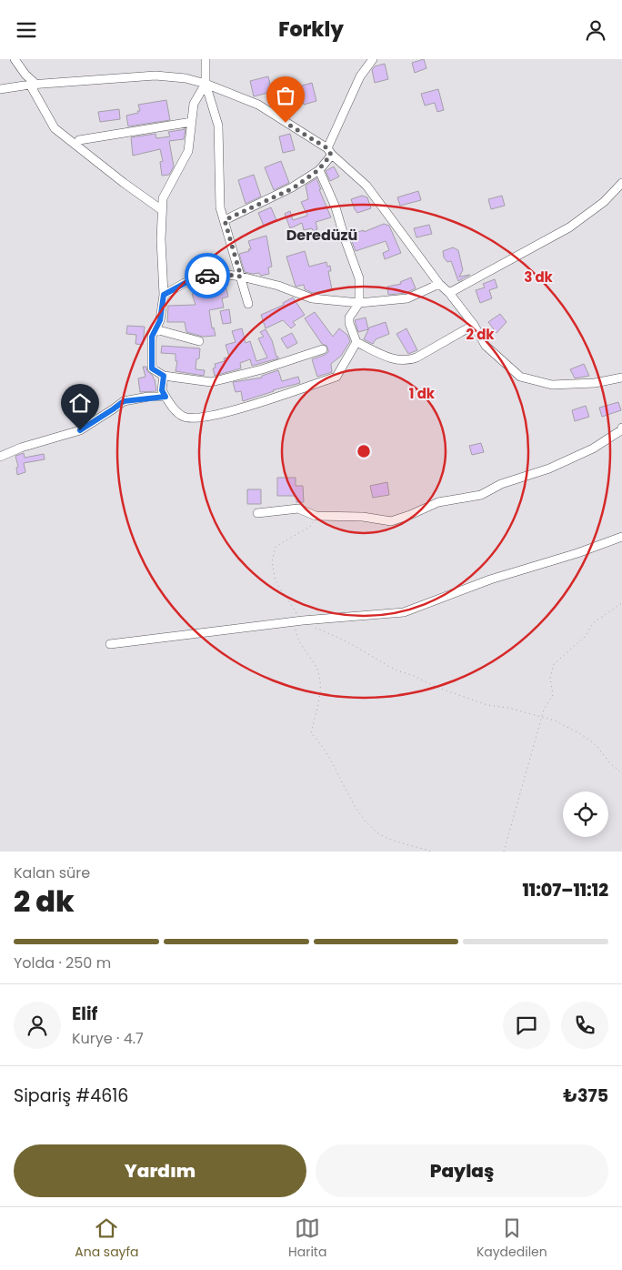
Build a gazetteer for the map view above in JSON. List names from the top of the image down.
{
  "districts": ["Deredüzü"],
  "page": {
    "header": "Forkly",
    "heading": ["2 dk", "Kalan süre", "11:07–11:12"],
    "panel": [
      "Elif",
      "Kurye · 4.7",
      "Sipariş #4616",
      "₺375"
    ],
    "bar": "Yolda · 250 m",
    "buttons": ["Yardım", "Paylaş"],
    "tabs": ["Ana sayfa", "Harita", "Kaydedilen"]
  },
  "rings": ["3 dk", "2 dk", "1 dk"]
}
